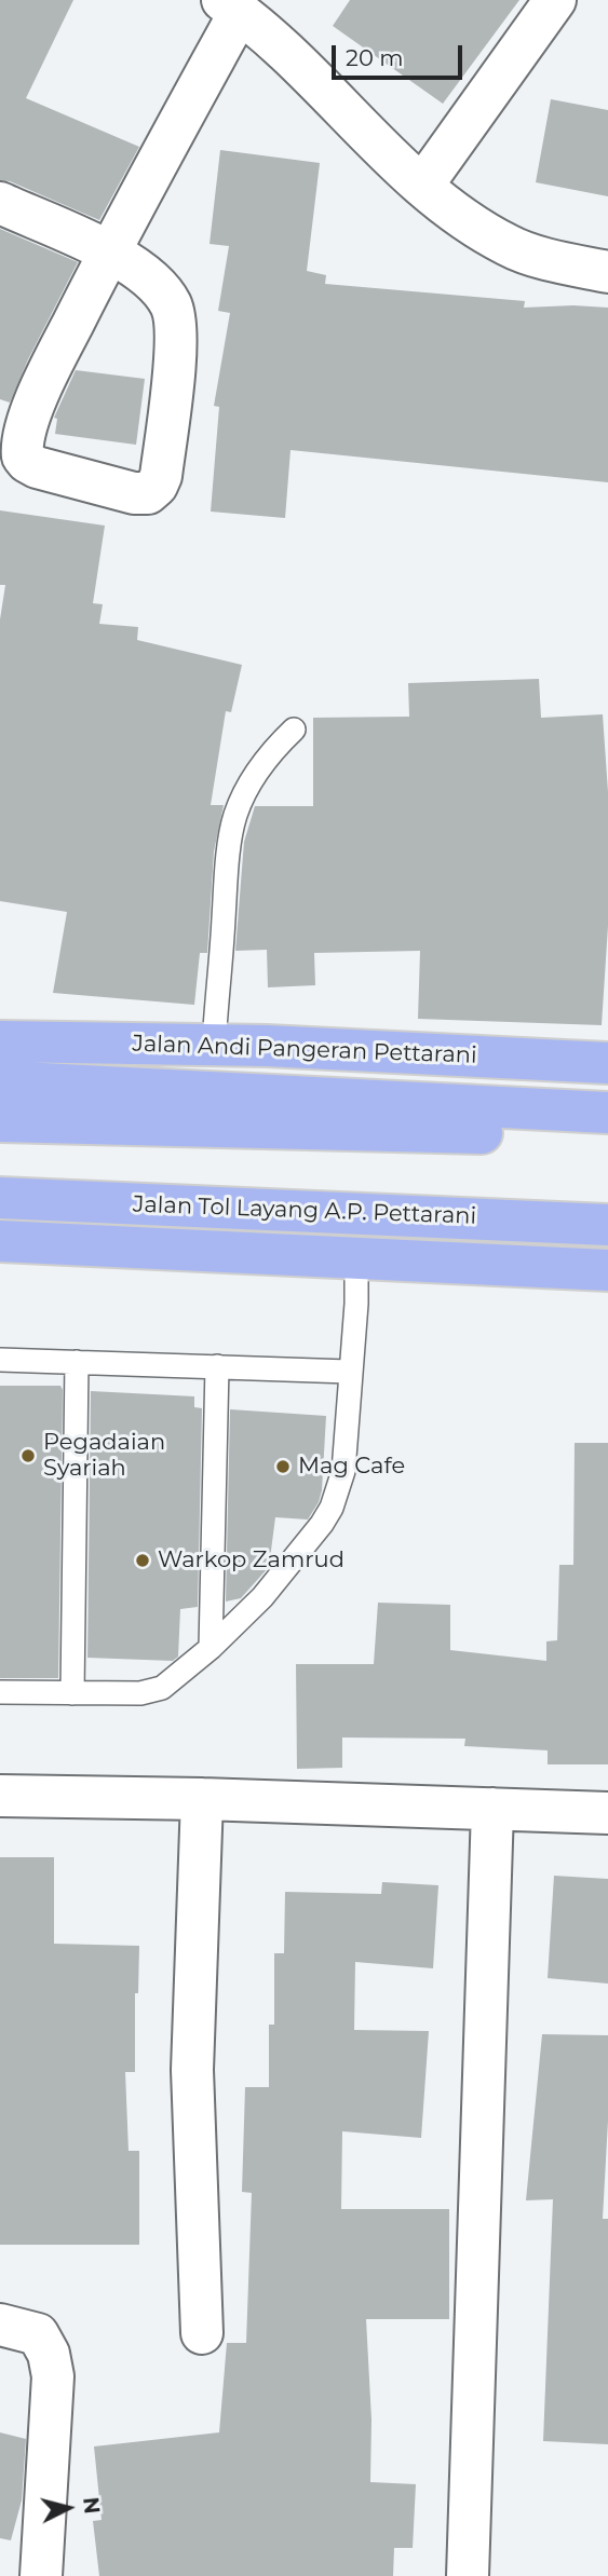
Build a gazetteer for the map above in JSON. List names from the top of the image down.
{
  "streets": {
    "highway": ["Jalan Andi Pangeran Pettarani", "Jalan Tol Layang A.P. Pettarani"]
  },
  "places": ["Pegadaian Syariah", "Mag Cafe", "Warkop Zamrud"],
  "scale_bar": "20 m",
  "north": "right"
}
